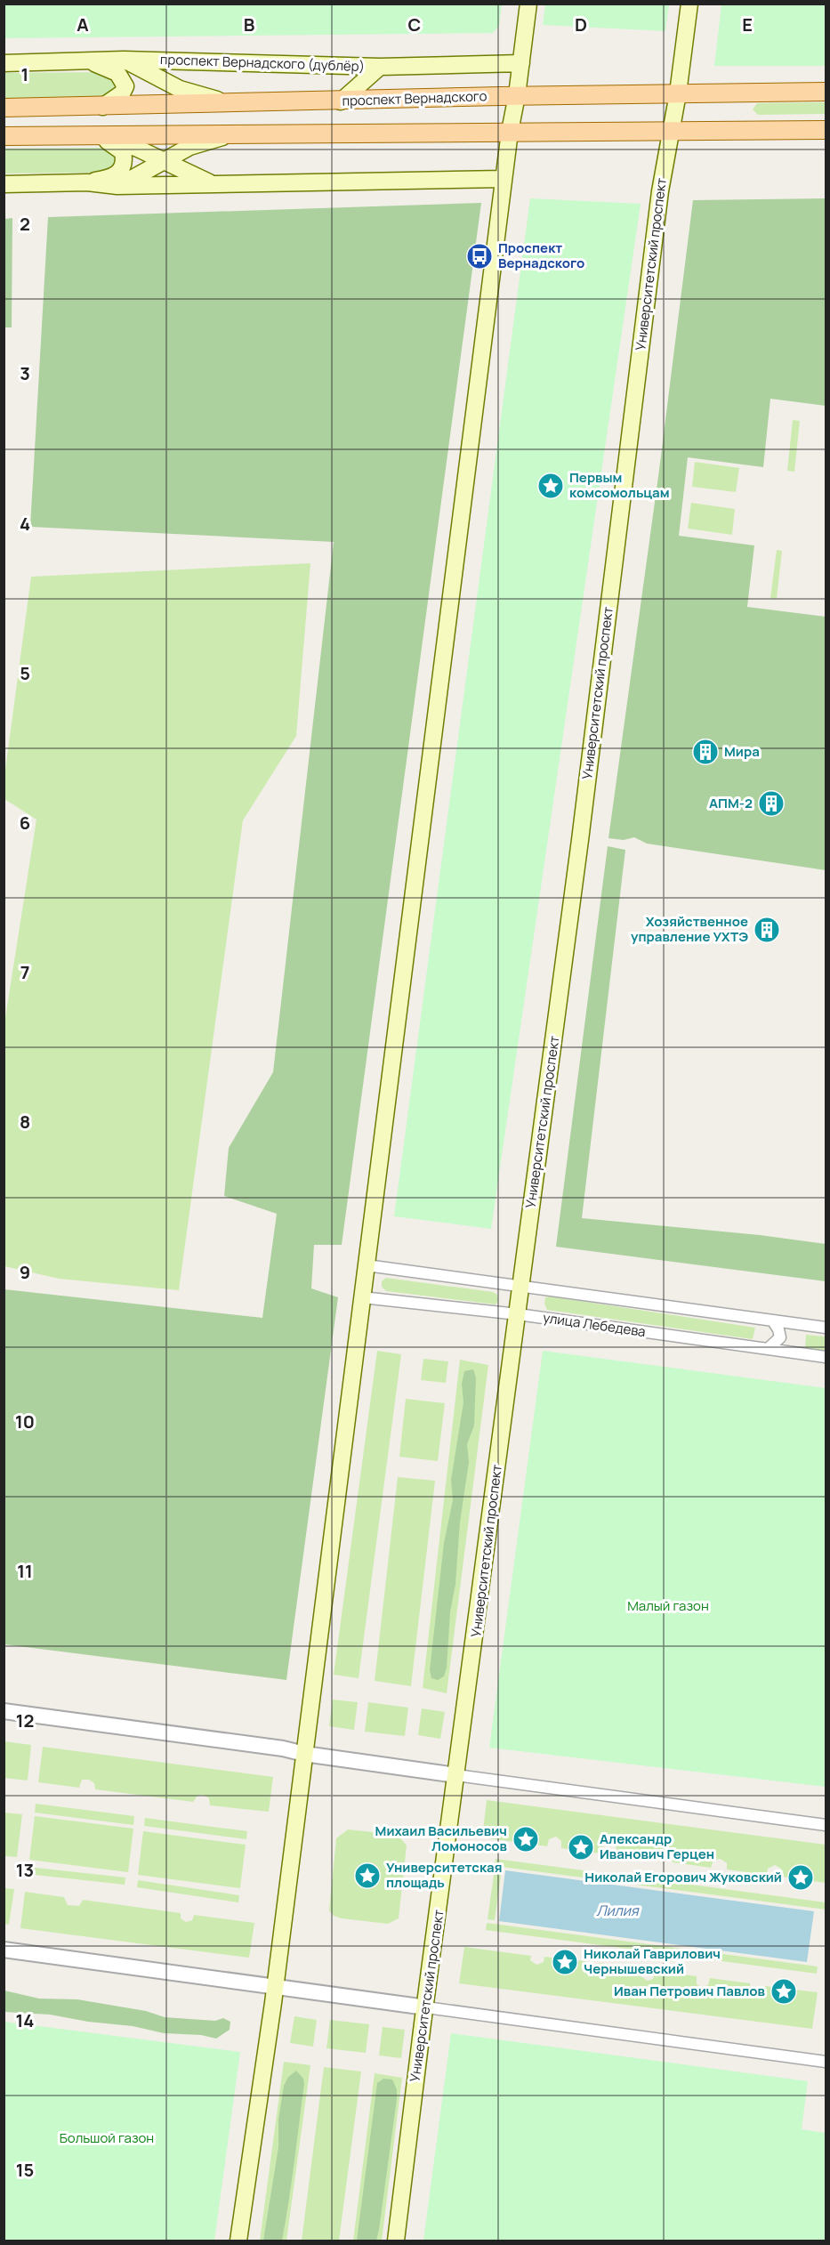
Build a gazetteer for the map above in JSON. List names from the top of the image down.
{
  "streets": {
    "main road": ["проспект Вернадского (дублёр)", "проспект Вернадского", "Университетский проспект"],
    "street": ["улица Лебедева"]
  },
  "crossings": [
    ["проспект Вернадского", "Университетский проспект"],
    ["Университетский проспект", "улица Лебедева"]
  ],
  "water": ["Лилия"],
  "parks": ["Малый газон", "Большой газон"],
  "places": {
    "bus stop": ["Проспект Вернадского"],
    "place": [
      "Первым комсомольцам",
      "Михаил Васильевич Ломоносов",
      "Александр Иванович Герцен",
      "Университетская площадь",
      "Николай Егорович Жуковский",
      "Николай Гаврилович Чернышевский",
      "Иван Петрович Павлов"
    ],
    "building": ["Мира", "АПМ-2", "Хозяйственное управление УХТЭ"]
  },
  "grid": {
    "columns": [
      "A",
      "B",
      "C",
      "D",
      "E"
    ],
    "rows": [
      "1",
      "2",
      "3",
      "4",
      "5",
      "6",
      "7",
      "8",
      "9",
      "10",
      "11",
      "12",
      "13",
      "14",
      "15"
    ]
  }
}
